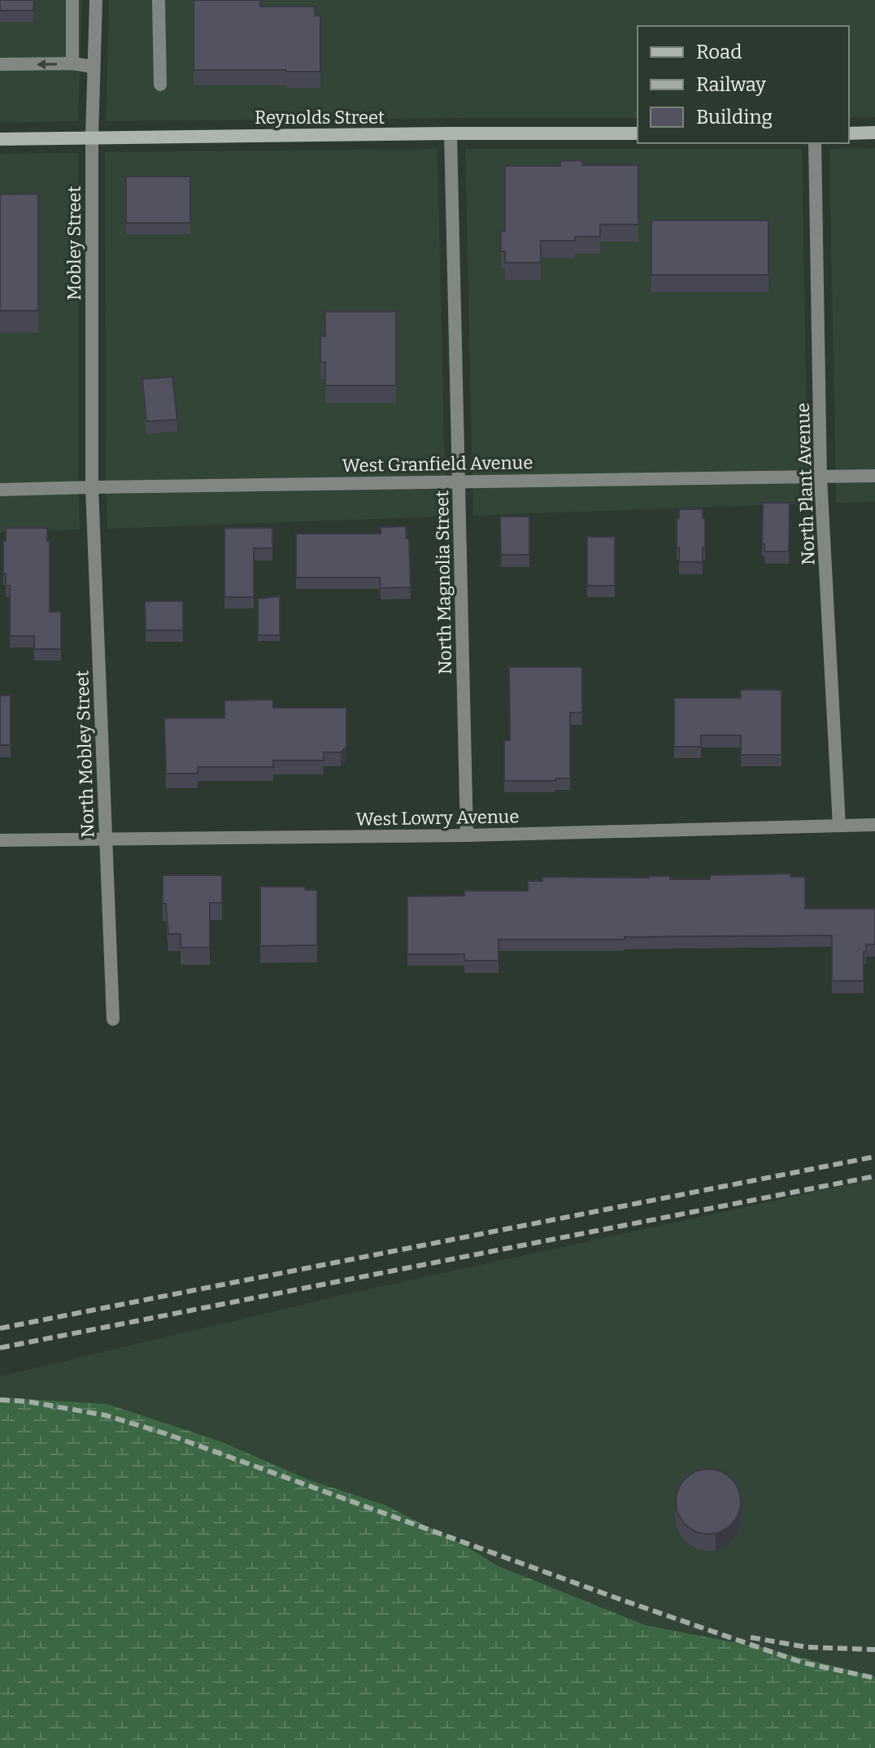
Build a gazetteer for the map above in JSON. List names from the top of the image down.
{
  "streets": {
    "main road": ["Reynolds Street"],
    "street": [
      "Mobley Street",
      "West Granfield Avenue",
      "North Plant Avenue",
      "North Magnolia Street",
      "North Mobley Street",
      "West Lowry Avenue"
    ]
  },
  "crossings": [
    ["Reynolds Street", "Mobley Street"],
    ["Reynolds Street", "North Magnolia Street"],
    ["Mobley Street", "West Granfield Avenue"],
    ["Mobley Street", "North Mobley Street"],
    ["West Granfield Avenue", "North Plant Avenue"],
    ["West Granfield Avenue", "North Magnolia Street"],
    ["West Granfield Avenue", "North Mobley Street"],
    ["North Plant Avenue", "West Lowry Avenue"],
    ["North Magnolia Street", "West Lowry Avenue"],
    ["North Mobley Street", "West Lowry Avenue"]
  ],
  "legend": ["Road", "Railway", "Building"]
}
